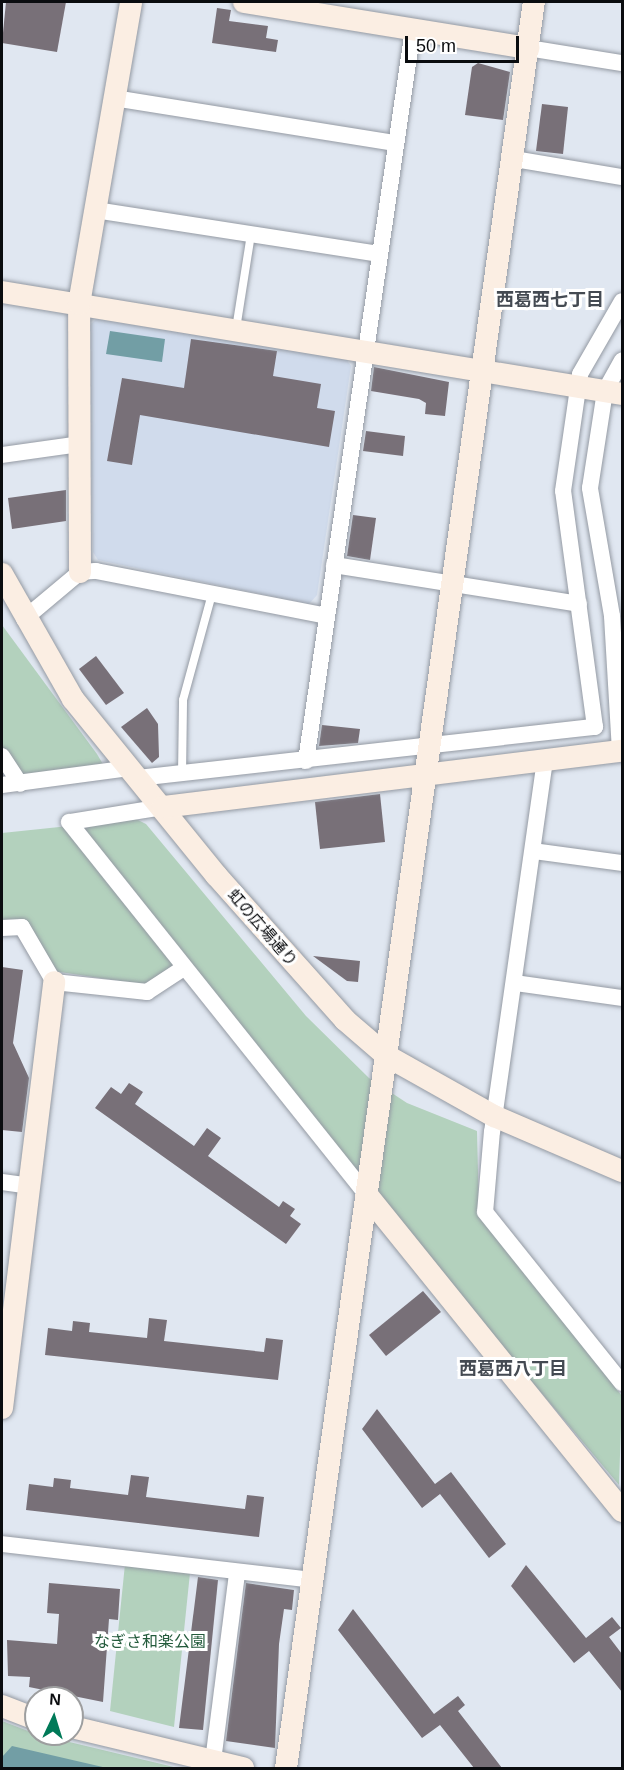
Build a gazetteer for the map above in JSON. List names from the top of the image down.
{
  "streets": {
    "street": ["虹の広場通り"]
  },
  "districts": ["西葛西七丁目", "西葛西八丁目"],
  "parks": ["なぎさ和楽公園"],
  "scale_bar": "50 m",
  "north": "top"
}
